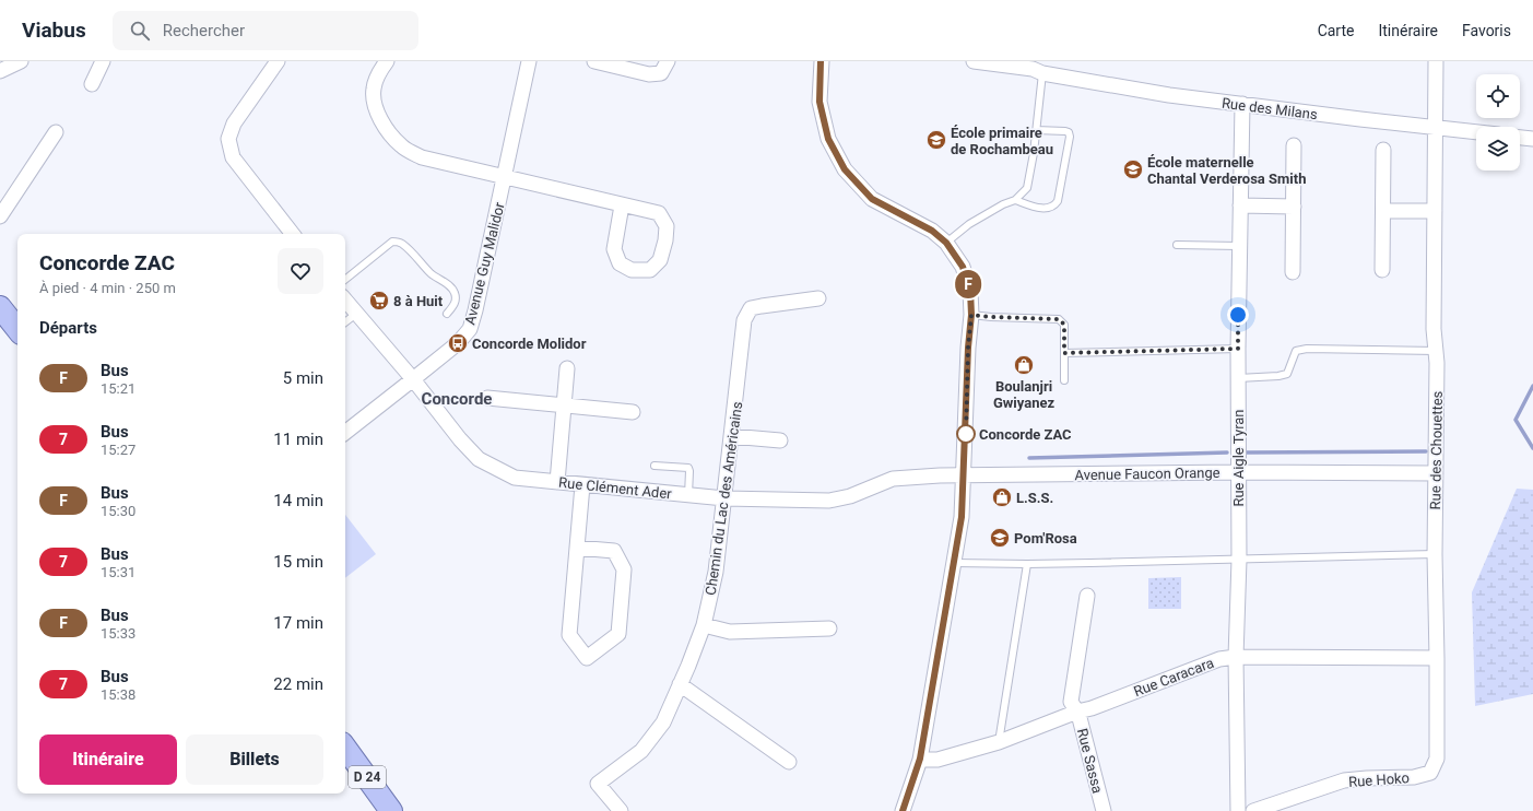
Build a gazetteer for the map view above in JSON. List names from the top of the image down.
{
  "streets": {
    "main road": ["D 24"],
    "street": [
      "Rue des Milans",
      "Avenue Guy Malidor",
      "Rue des Chouettes",
      "Rue Aigle Tyran",
      "Avenue Faucon Orange",
      "Rue Clément Ader",
      "Chemin du Lac des Américains",
      "Rue Caracara",
      "Rue Sassa",
      "Rue Hoko"
    ]
  },
  "crossings": [
    ["Rue des Milans", "Rue des Chouettes"],
    ["Rue des Milans", "Rue Aigle Tyran"],
    ["Avenue Guy Malidor", "Rue Clément Ader"],
    ["Rue des Chouettes", "Avenue Faucon Orange"],
    ["Rue des Chouettes", "Rue Caracara"],
    ["Rue des Chouettes", "Rue Hoko"],
    ["Rue Aigle Tyran", "Avenue Faucon Orange"],
    ["Rue Aigle Tyran", "Rue Caracara"],
    ["Avenue Faucon Orange", "Rue Clément Ader"],
    ["Rue Clément Ader", "Chemin du Lac des Américains"],
    ["Rue Caracara", "Rue Sassa"]
  ],
  "districts": ["Concorde"],
  "places": {
    "school or university": ["École primaire de Rochambeau", "École maternelle Chantal Verderosa Smith", "Pom'Rosa"],
    "supermarket": ["8 à Huit"],
    "bus stop": ["Concorde Molidor"],
    "shop": ["Boulanjri Gwiyanez", "L.S.S."],
    "other": ["Concorde ZAC"]
  },
  "lines": ["bus line F"],
  "page": {
    "header": "Viabus",
    "search": "Rechercher",
    "nav": ["Carte", "Itinéraire", "Favoris"],
    "on_map": "F",
    "heading": [
      ["Concorde ZAC", "À pied · 4 min · 250 m"],
      "Départs"
    ],
    "list": [
      {
        "mark": "F",
        "name": "Bus",
        "note": "15:21",
        "value": "5 min"
      },
      {
        "mark": "7",
        "name": "Bus",
        "note": "15:27",
        "value": "11 min"
      },
      {
        "mark": "F",
        "name": "Bus",
        "note": "15:30",
        "value": "14 min"
      },
      {
        "mark": "7",
        "name": "Bus",
        "note": "15:31",
        "value": "15 min"
      },
      {
        "mark": "F",
        "name": "Bus",
        "note": "15:33",
        "value": "17 min"
      },
      {
        "mark": "7",
        "name": "Bus",
        "note": "15:38",
        "value": "22 min"
      }
    ],
    "buttons": ["Itinéraire", "Billets"]
  }
}
